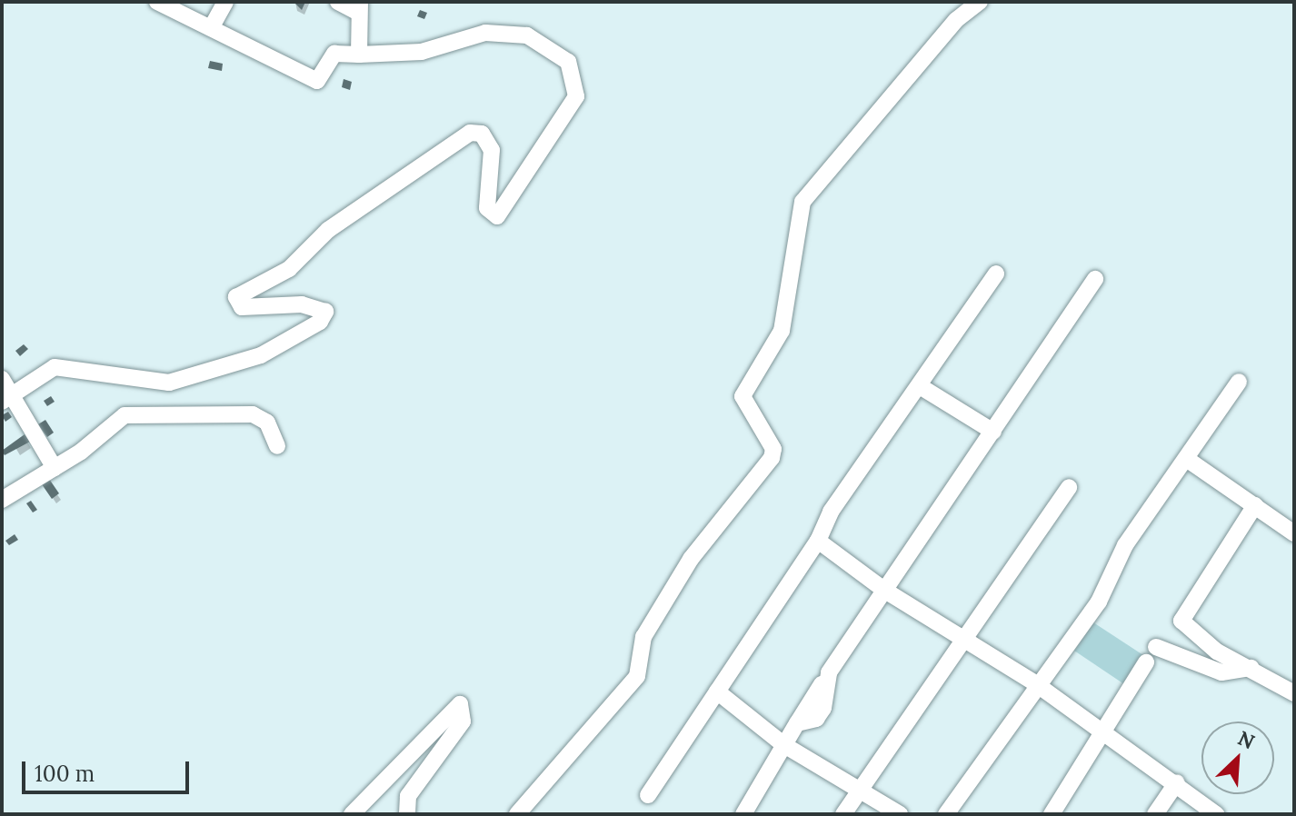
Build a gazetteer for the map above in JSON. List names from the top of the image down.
{
  "scale_bar": "100 m",
  "north": "top right"
}
